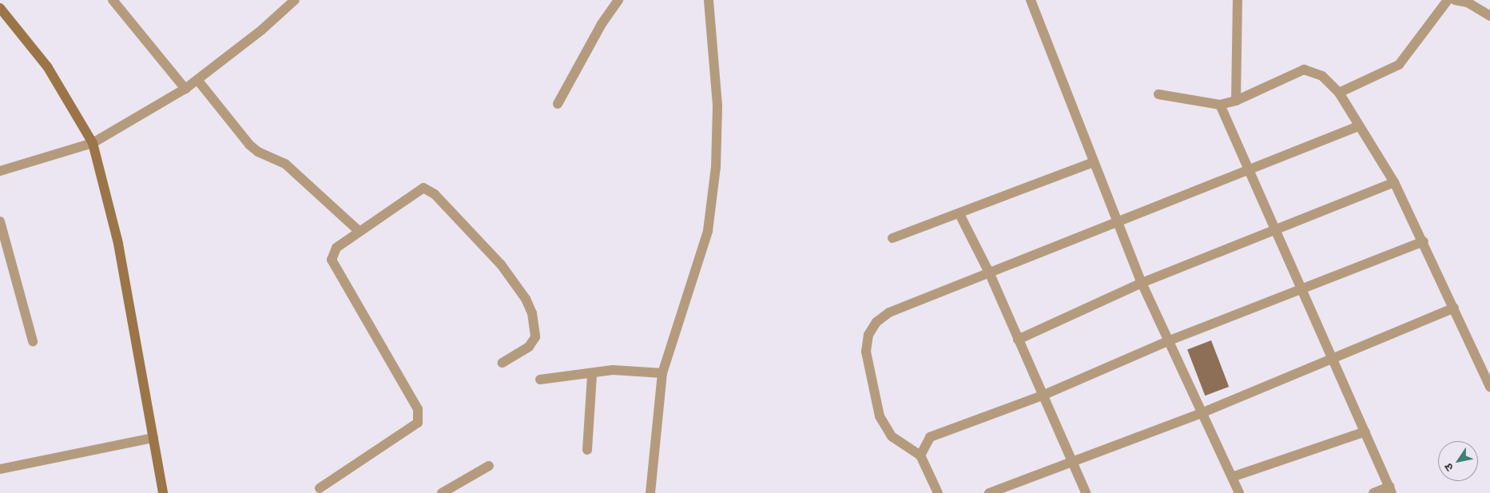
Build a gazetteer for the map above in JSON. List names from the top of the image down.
{
  "north": "bottom left"
}
